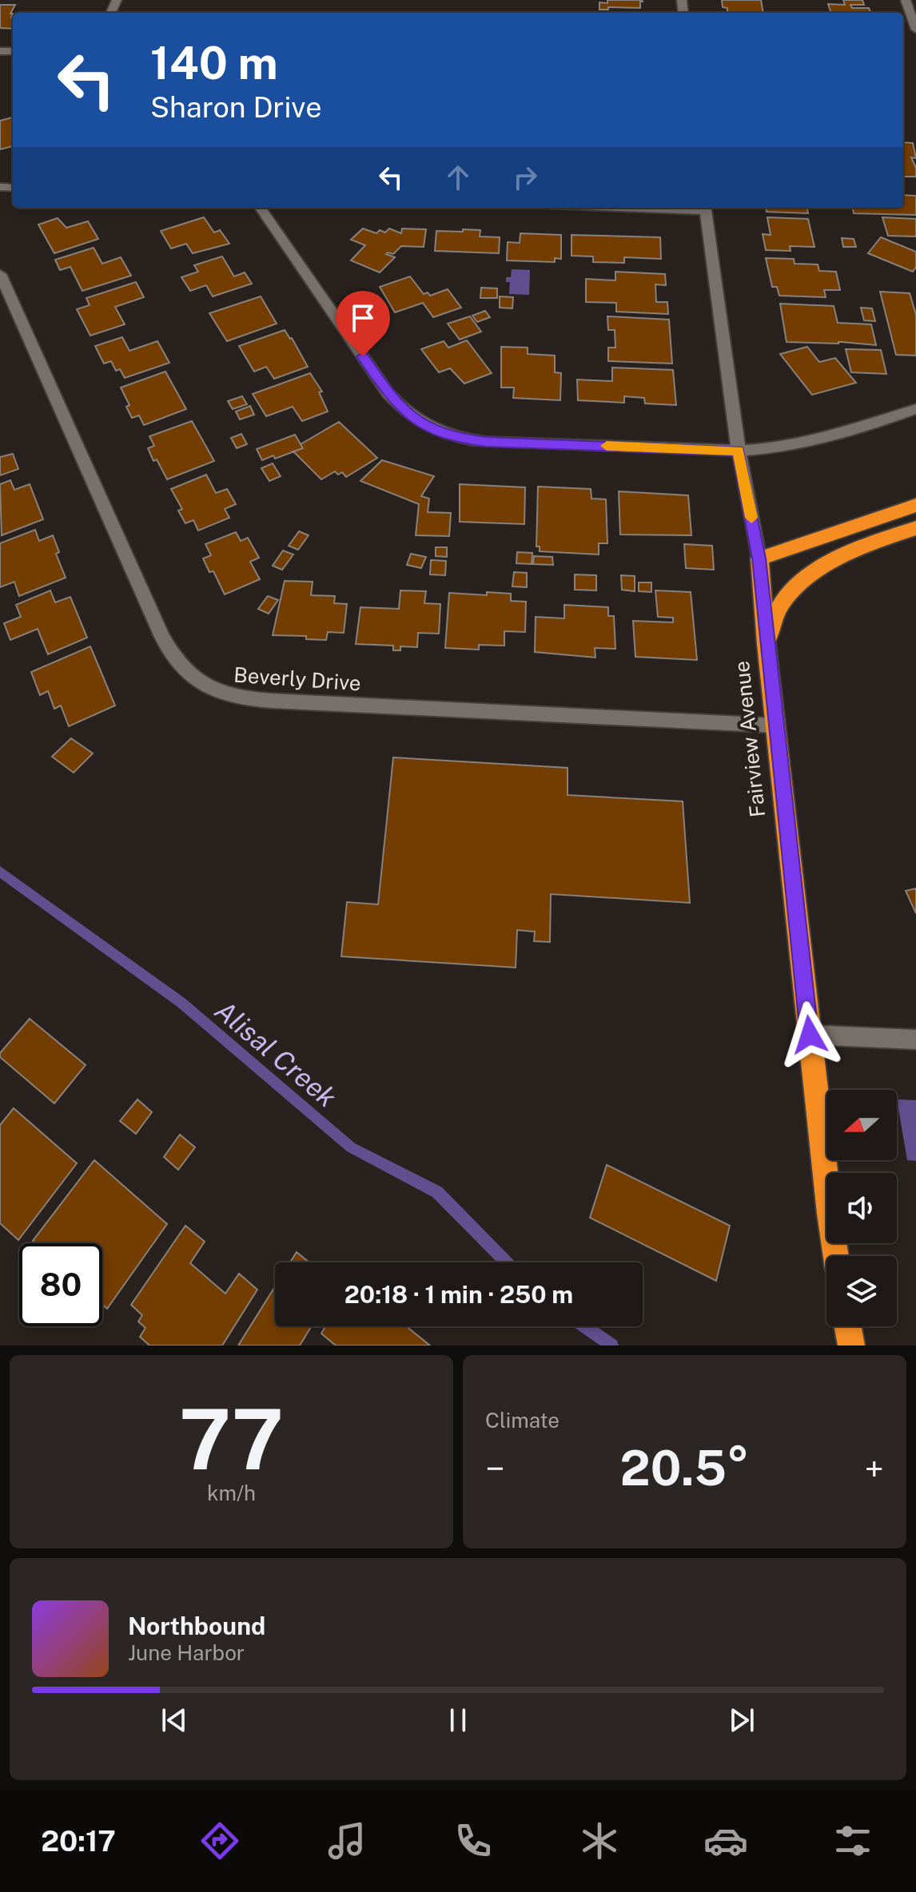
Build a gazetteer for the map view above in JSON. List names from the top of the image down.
{
  "streets": {
    "highway": ["Fairview Avenue"],
    "street": ["Beverly Drive"]
  },
  "crossings": [
    ["Beverly Drive", "Fairview Avenue"]
  ],
  "water": ["Alisal Creek"],
  "north": "left",
  "page": {
    "turn": ["140 m", "Sharon Drive"],
    "limit": "80",
    "trip": "20:18 · 1 min · 250 m",
    "tile": [
      ["77", "km/h"],
      "Climate"
    ],
    "heat": ["−", "20.5°", "+"],
    "song": ["Northbound", "June Harbor"],
    "tabs": "20:17"
  }
}
